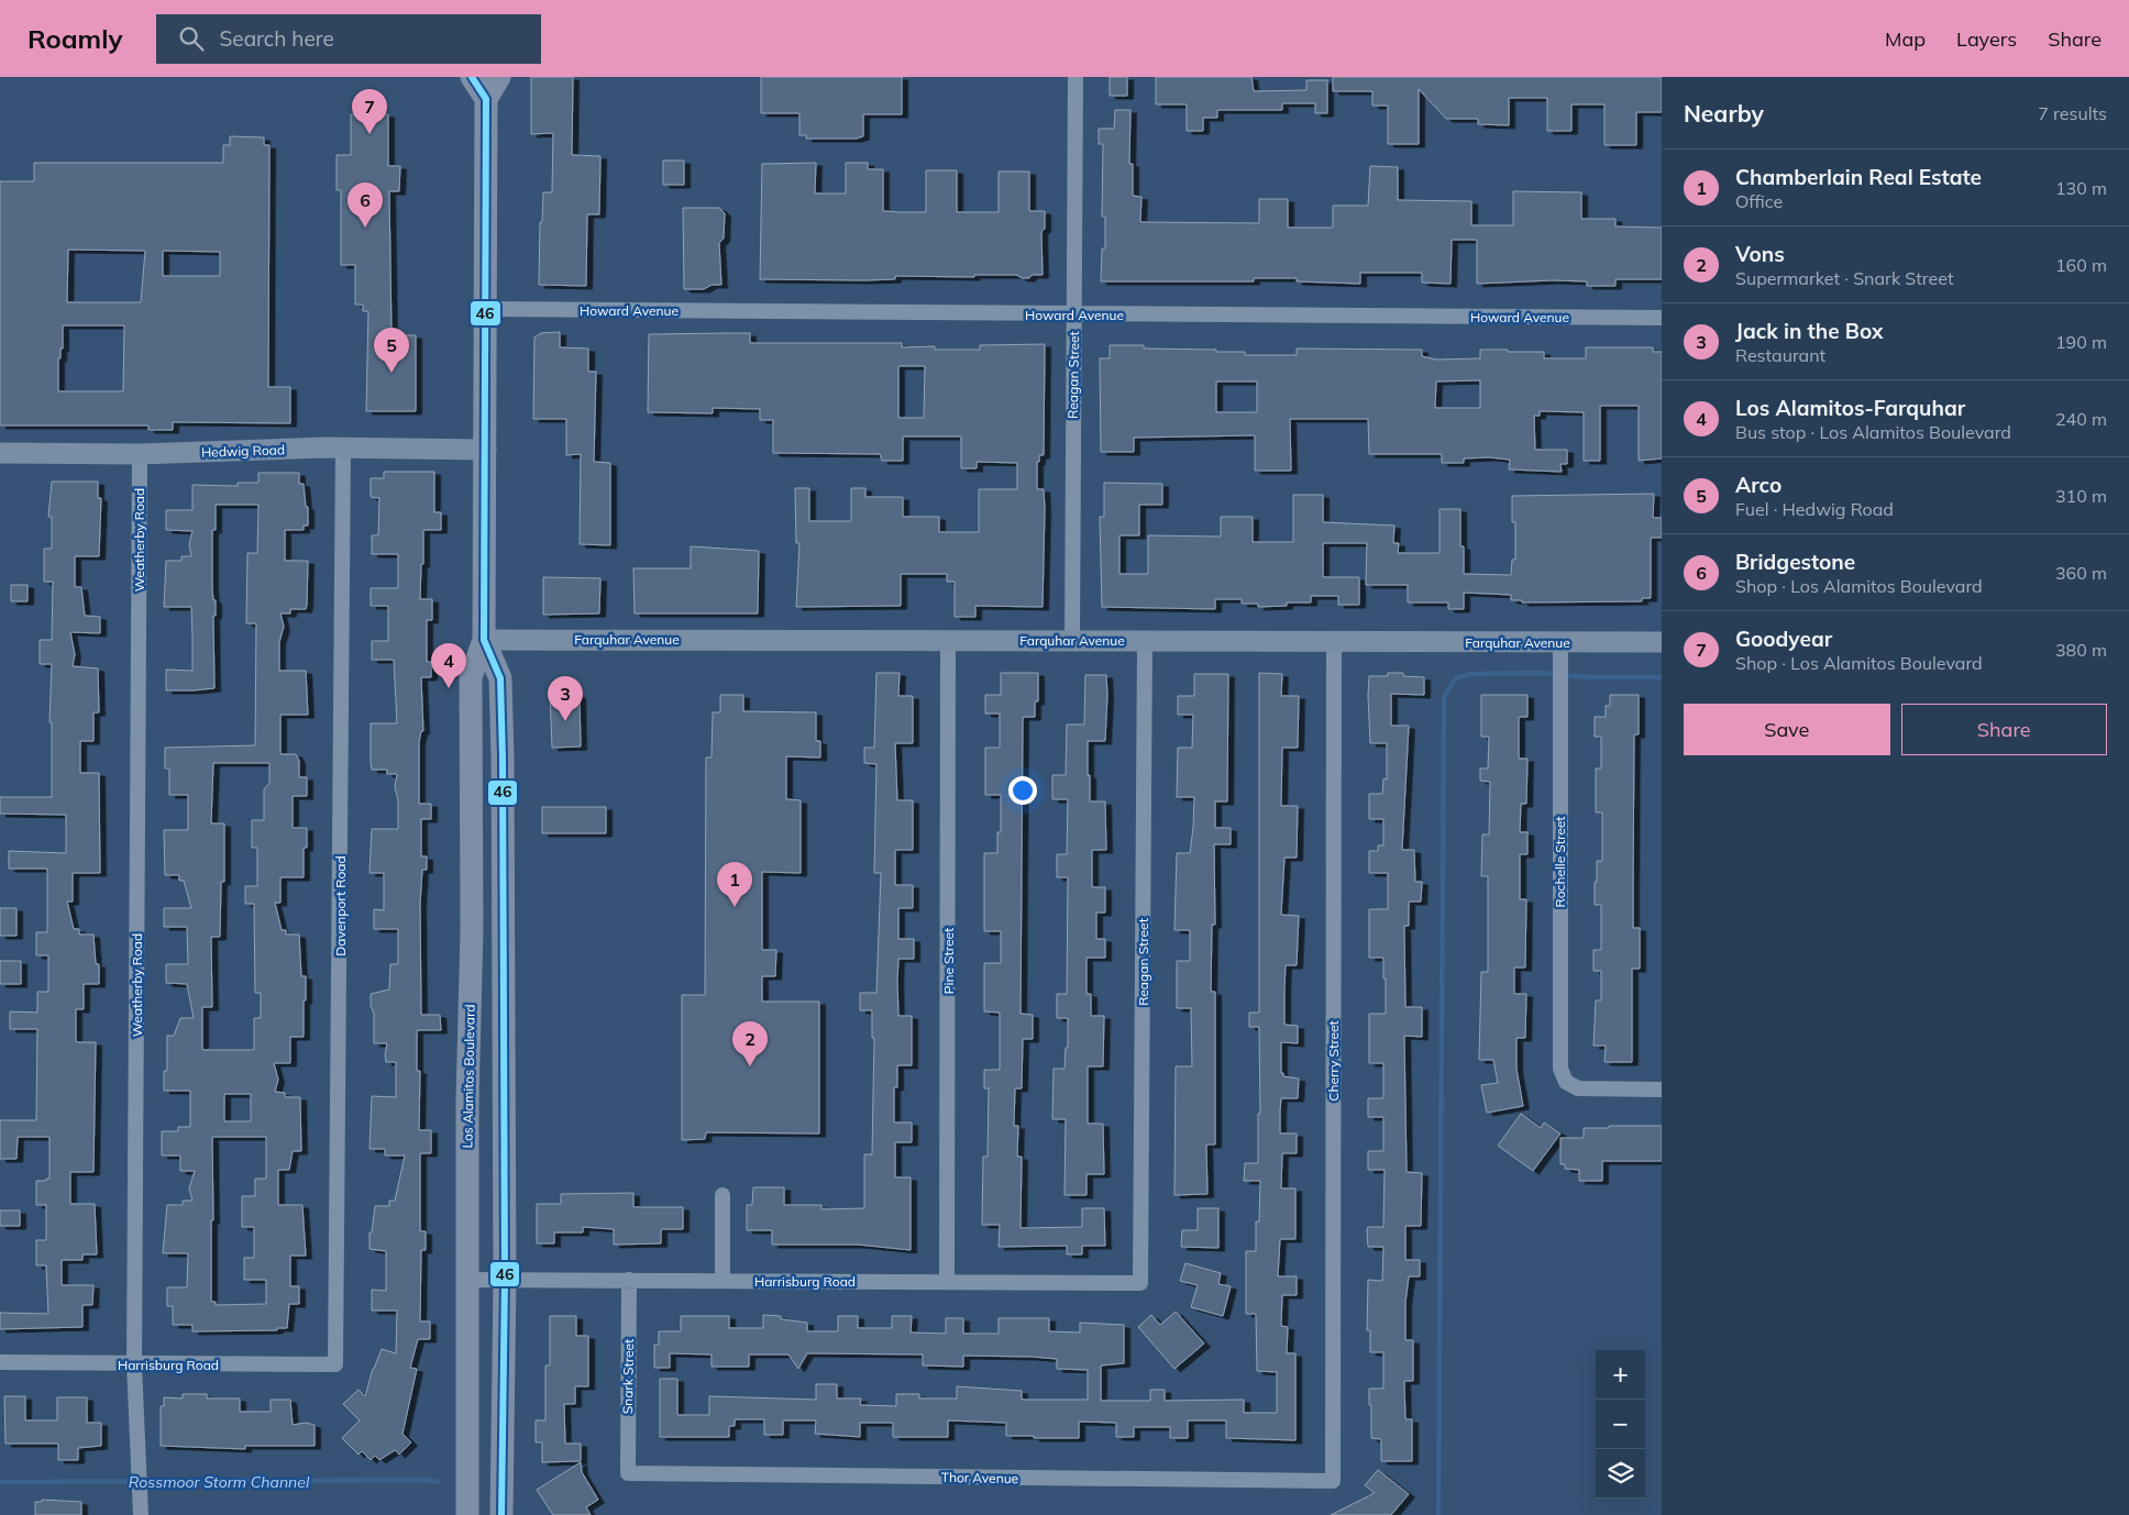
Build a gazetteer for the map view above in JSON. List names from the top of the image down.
{
  "streets": {
    "main road": ["Los Alamitos Boulevard"],
    "street": [
      "Howard Avenue",
      "Reagan Street",
      "Hedwig Road",
      "Weatherby Road",
      "Farquhar Avenue",
      "Rochelle Street",
      "Davenport Road",
      "Pine Street",
      "Cherry Street",
      "Harrisburg Road",
      "Snark Street",
      "Thor Avenue"
    ]
  },
  "crossings": [
    ["Howard Avenue", "Reagan Street"],
    ["Howard Avenue", "Los Alamitos Boulevard"],
    ["Reagan Street", "Farquhar Avenue"],
    ["Reagan Street", "Harrisburg Road"],
    ["Hedwig Road", "Weatherby Road"],
    ["Hedwig Road", "Davenport Road"],
    ["Hedwig Road", "Los Alamitos Boulevard"],
    ["Weatherby Road", "Harrisburg Road"],
    ["Farquhar Avenue", "Rochelle Street"],
    ["Farquhar Avenue", "Pine Street"],
    ["Farquhar Avenue", "Cherry Street"],
    ["Farquhar Avenue", "Los Alamitos Boulevard"],
    ["Davenport Road", "Harrisburg Road"],
    ["Pine Street", "Harrisburg Road"],
    ["Cherry Street", "Thor Avenue"],
    ["Los Alamitos Boulevard", "Harrisburg Road"],
    ["Harrisburg Road", "Snark Street"],
    ["Snark Street", "Thor Avenue"]
  ],
  "water": ["Rossmoor Storm Channel"],
  "lines": ["transit line 46"],
  "page": {
    "header": "Roamly",
    "search": "Search here",
    "nav": ["Map", "Layers", "Share"],
    "heading": ["Nearby", "7 results"],
    "pins": [
      "7",
      "6",
      "5",
      "4",
      "3",
      "1",
      "2"
    ],
    "list": [
      {
        "mark": "1",
        "name": "Chamberlain Real Estate",
        "note": "Office",
        "value": "130 m"
      },
      {
        "mark": "2",
        "name": "Vons",
        "note": "Supermarket · Snark Street",
        "value": "160 m"
      },
      {
        "mark": "3",
        "name": "Jack in the Box",
        "note": "Restaurant",
        "value": "190 m"
      },
      {
        "mark": "4",
        "name": "Los Alamitos-Farquhar",
        "note": "Bus stop · Los Alamitos Boulevard",
        "value": "240 m"
      },
      {
        "mark": "5",
        "name": "Arco",
        "note": "Fuel · Hedwig Road",
        "value": "310 m"
      },
      {
        "mark": "6",
        "name": "Bridgestone",
        "note": "Shop · Los Alamitos Boulevard",
        "value": "360 m"
      },
      {
        "mark": "7",
        "name": "Goodyear",
        "note": "Shop · Los Alamitos Boulevard",
        "value": "380 m"
      }
    ],
    "buttons": ["Save", "Share"],
    "map_buttons": ["+", "−"]
  }
}
